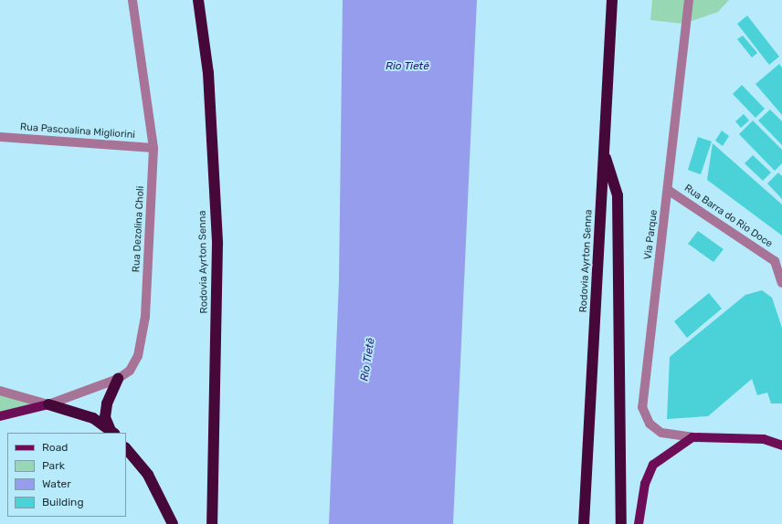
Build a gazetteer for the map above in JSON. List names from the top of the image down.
{
  "streets": {
    "highway": ["Rodovia Ayrton Senna"],
    "street": [
      "Rua Pascoalina Migliorini",
      "Rua Barra do Rio Doce",
      "Rua Dezolina Choli",
      "Via Parque"
    ]
  },
  "crossings": [
    ["Rua Pascoalina Migliorini", "Rua Dezolina Choli"],
    ["Rua Barra do Rio Doce", "Via Parque"]
  ],
  "water": ["Rio Tietê"],
  "legend": [
    "Road",
    "Park",
    "Water",
    "Building"
  ]
}
